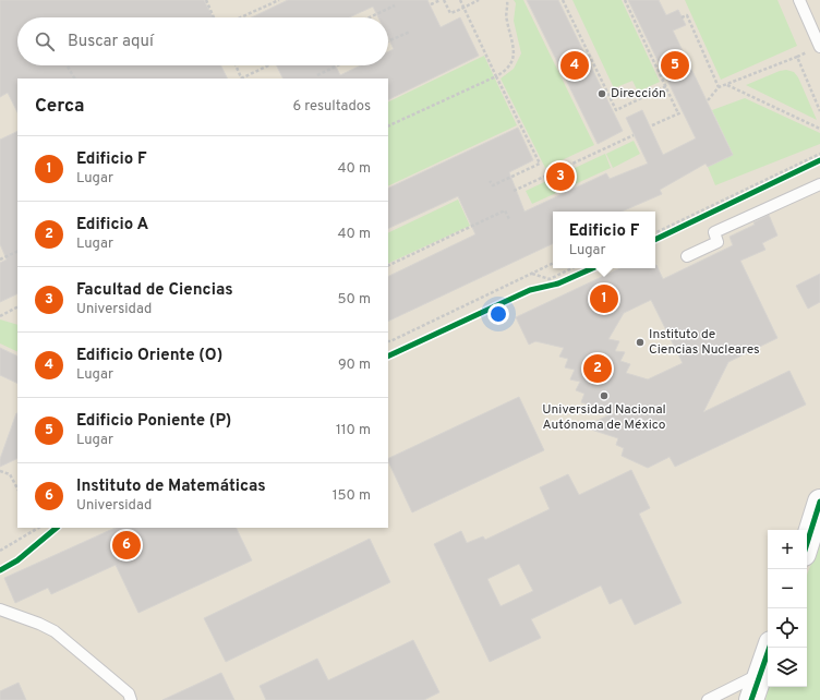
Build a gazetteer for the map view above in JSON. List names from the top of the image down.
{
  "places": ["Dirección", "Instituto de Ciencias Nucleares", "Universidad Nacional Autónoma de México"],
  "page": {
    "search": "Buscar aquí",
    "pins": [
      "4",
      "5",
      "3",
      "1",
      "2",
      "6"
    ],
    "heading": ["Cerca", "6 resultados"],
    "list": [
      {
        "mark": "1",
        "name": "Edificio F",
        "note": "Lugar",
        "value": "40 m"
      },
      {
        "mark": "2",
        "name": "Edificio A",
        "note": "Lugar",
        "value": "40 m"
      },
      {
        "mark": "3",
        "name": "Facultad de Ciencias",
        "note": "Universidad",
        "value": "50 m"
      },
      {
        "mark": "4",
        "name": "Edificio Oriente (O)",
        "note": "Lugar",
        "value": "90 m"
      },
      {
        "mark": "5",
        "name": "Edificio Poniente (P)",
        "note": "Lugar",
        "value": "110 m"
      },
      {
        "mark": "6",
        "name": "Instituto de Matemáticas",
        "note": "Universidad",
        "value": "150 m"
      }
    ],
    "popup": ["Edificio F", "Lugar"],
    "map_buttons": ["+", "−"]
  }
}
